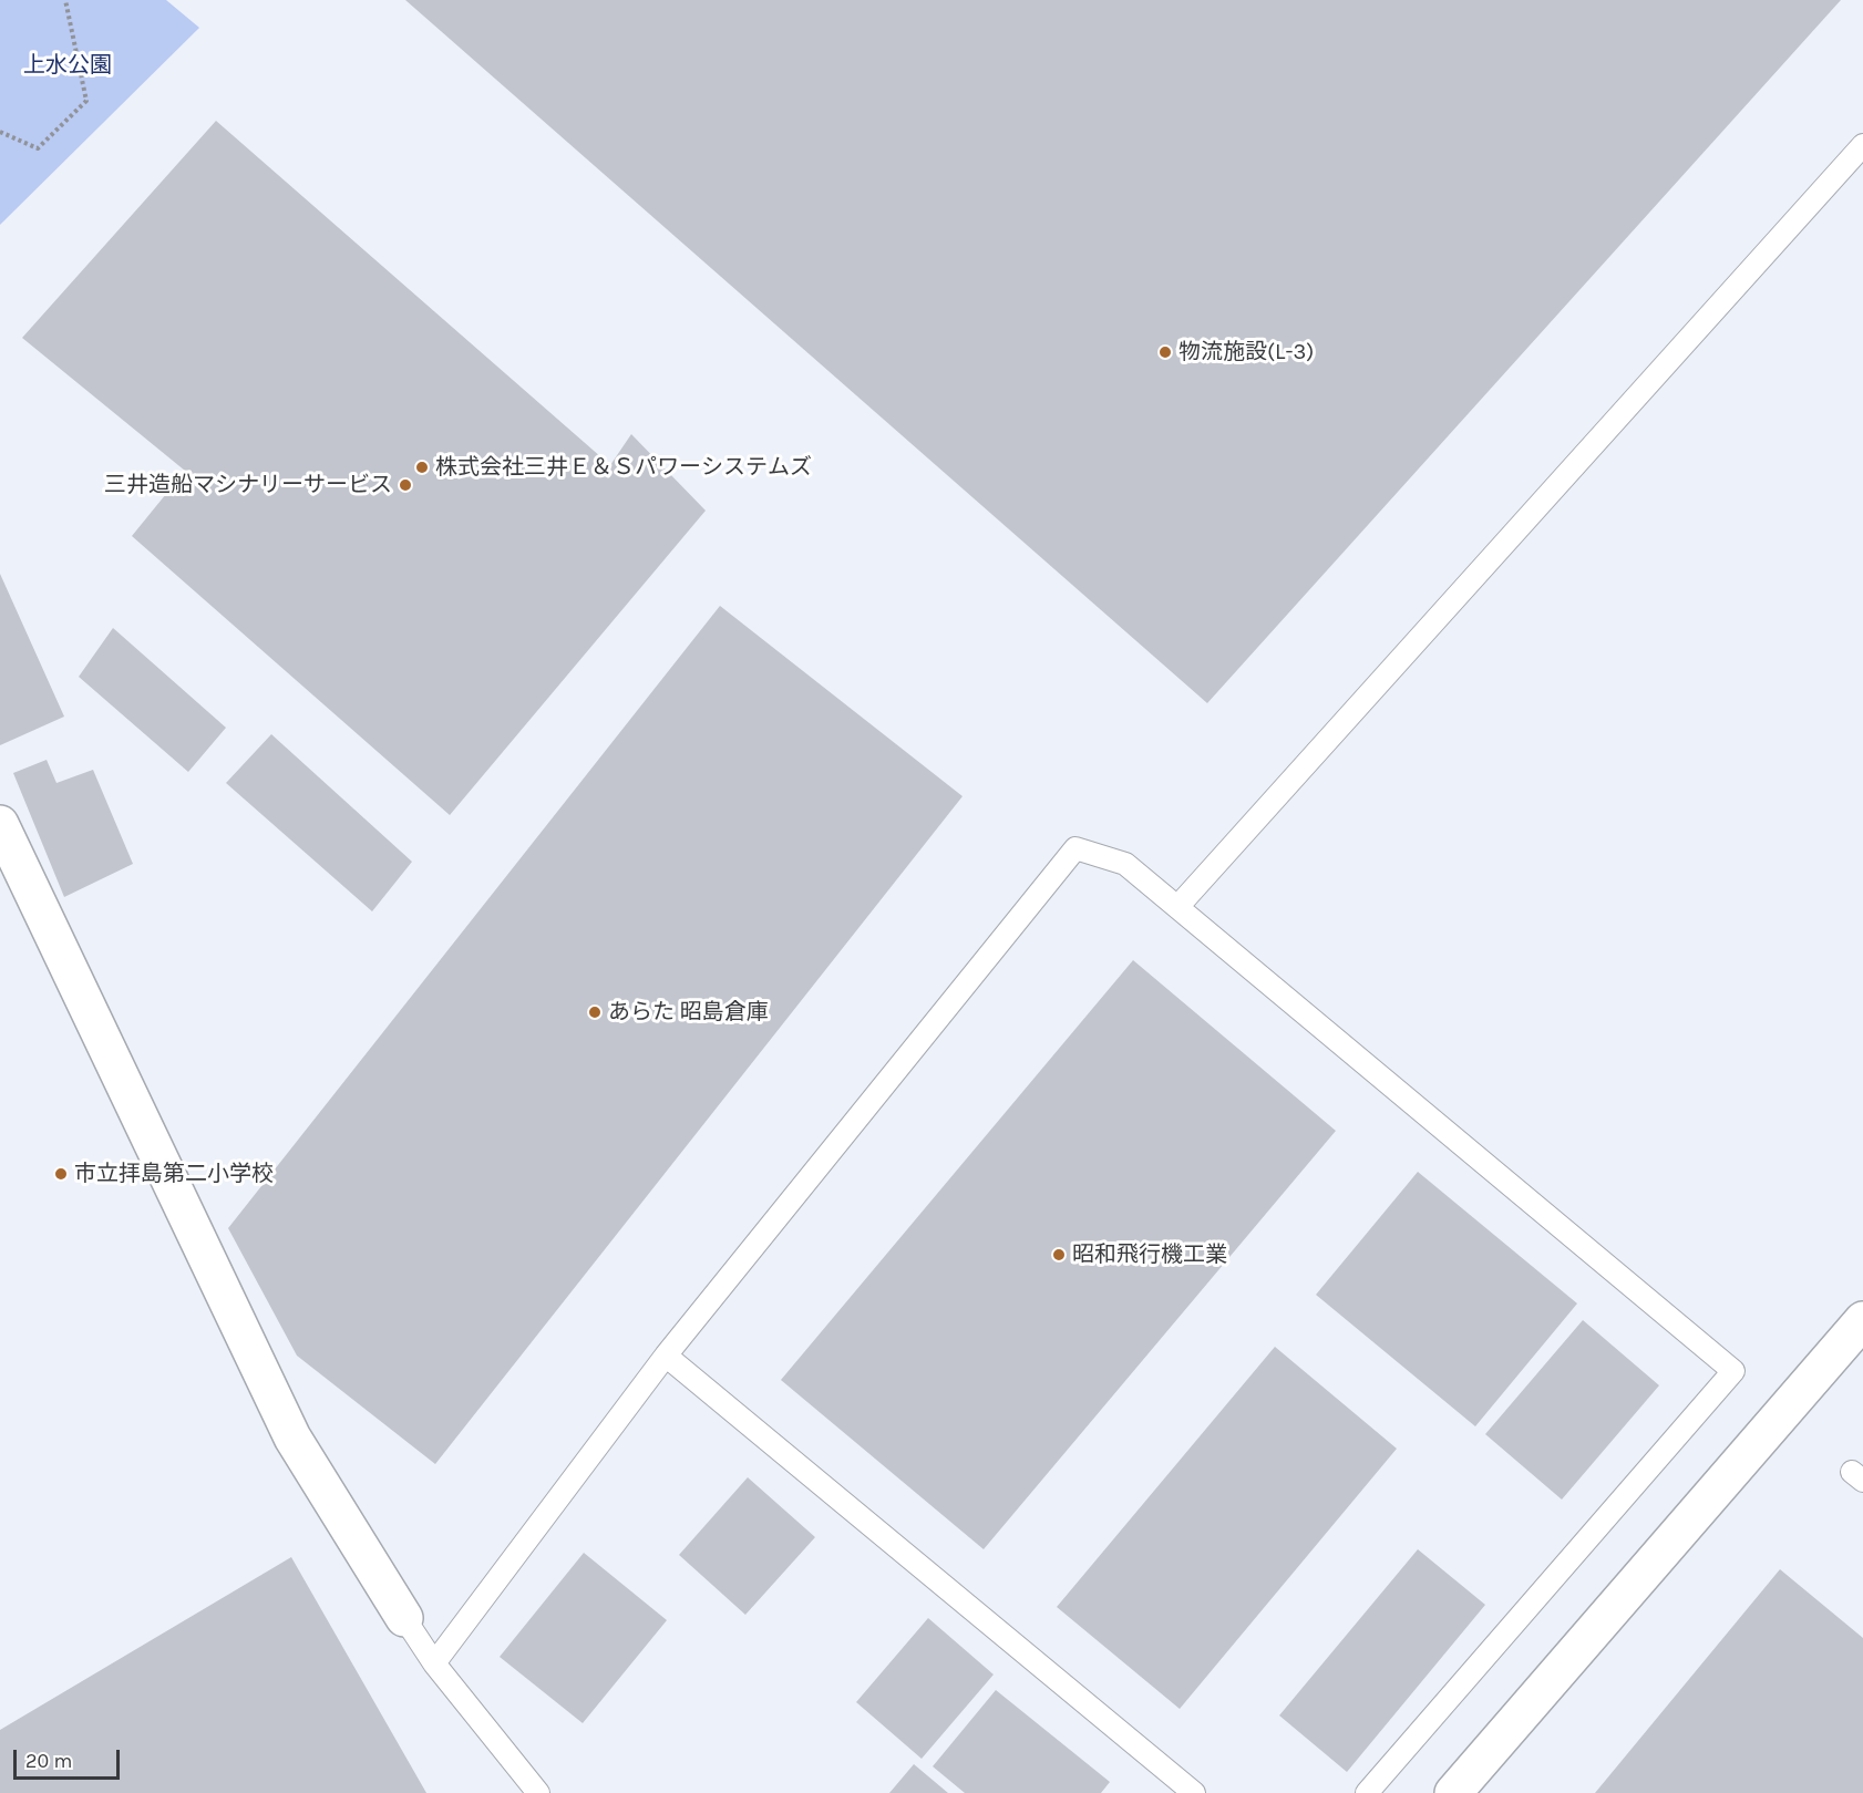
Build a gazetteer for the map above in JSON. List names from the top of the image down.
{
  "parks": ["上水公園"],
  "places": [
    "物流施設(L-3)",
    "株式会社三井Ｅ＆Ｓパワーシステムズ",
    "三井造船マシナリーサービス",
    "あらた 昭島倉庫",
    "市立拝島第二小学校",
    "昭和飛行機工業"
  ],
  "scale_bar": "20 m"
}
